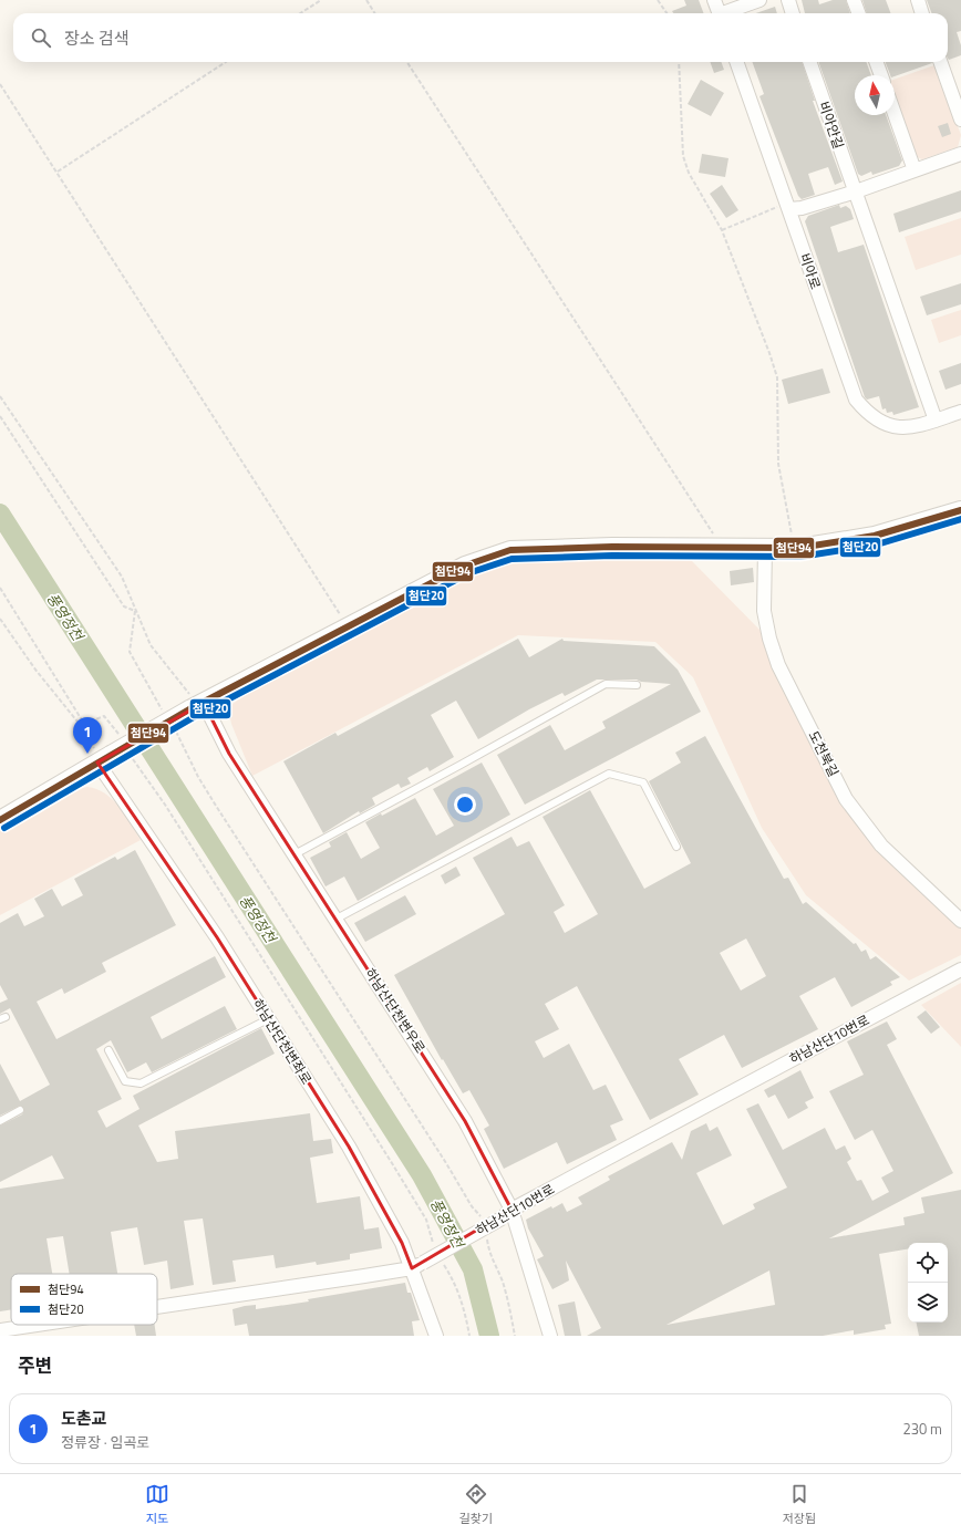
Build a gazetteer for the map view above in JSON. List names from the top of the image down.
{
  "streets": {
    "street": [
      "비아안길",
      "비아로",
      "도천북길",
      "하남산단천변우로",
      "하남산단10번로",
      "하남산단천변좌로"
    ]
  },
  "crossings": [
    ["하남산단천변우로", "하남산단10번로"],
    ["하남산단10번로", "하남산단천변좌로"]
  ],
  "water": ["풍영정천"],
  "lines": ["transit line 첨단94", "transit line 첨단20"],
  "legend": ["첨단94", "첨단20"],
  "north": "top",
  "page": {
    "search": "장소 검색",
    "pins": "1",
    "heading": "주변",
    "list": [
      {
        "mark": "1",
        "name": "도촌교",
        "note": "정류장 · 임곡로",
        "value": "230 m"
      }
    ],
    "nav": ["지도", "길찾기", "저장됨"]
  }
}
